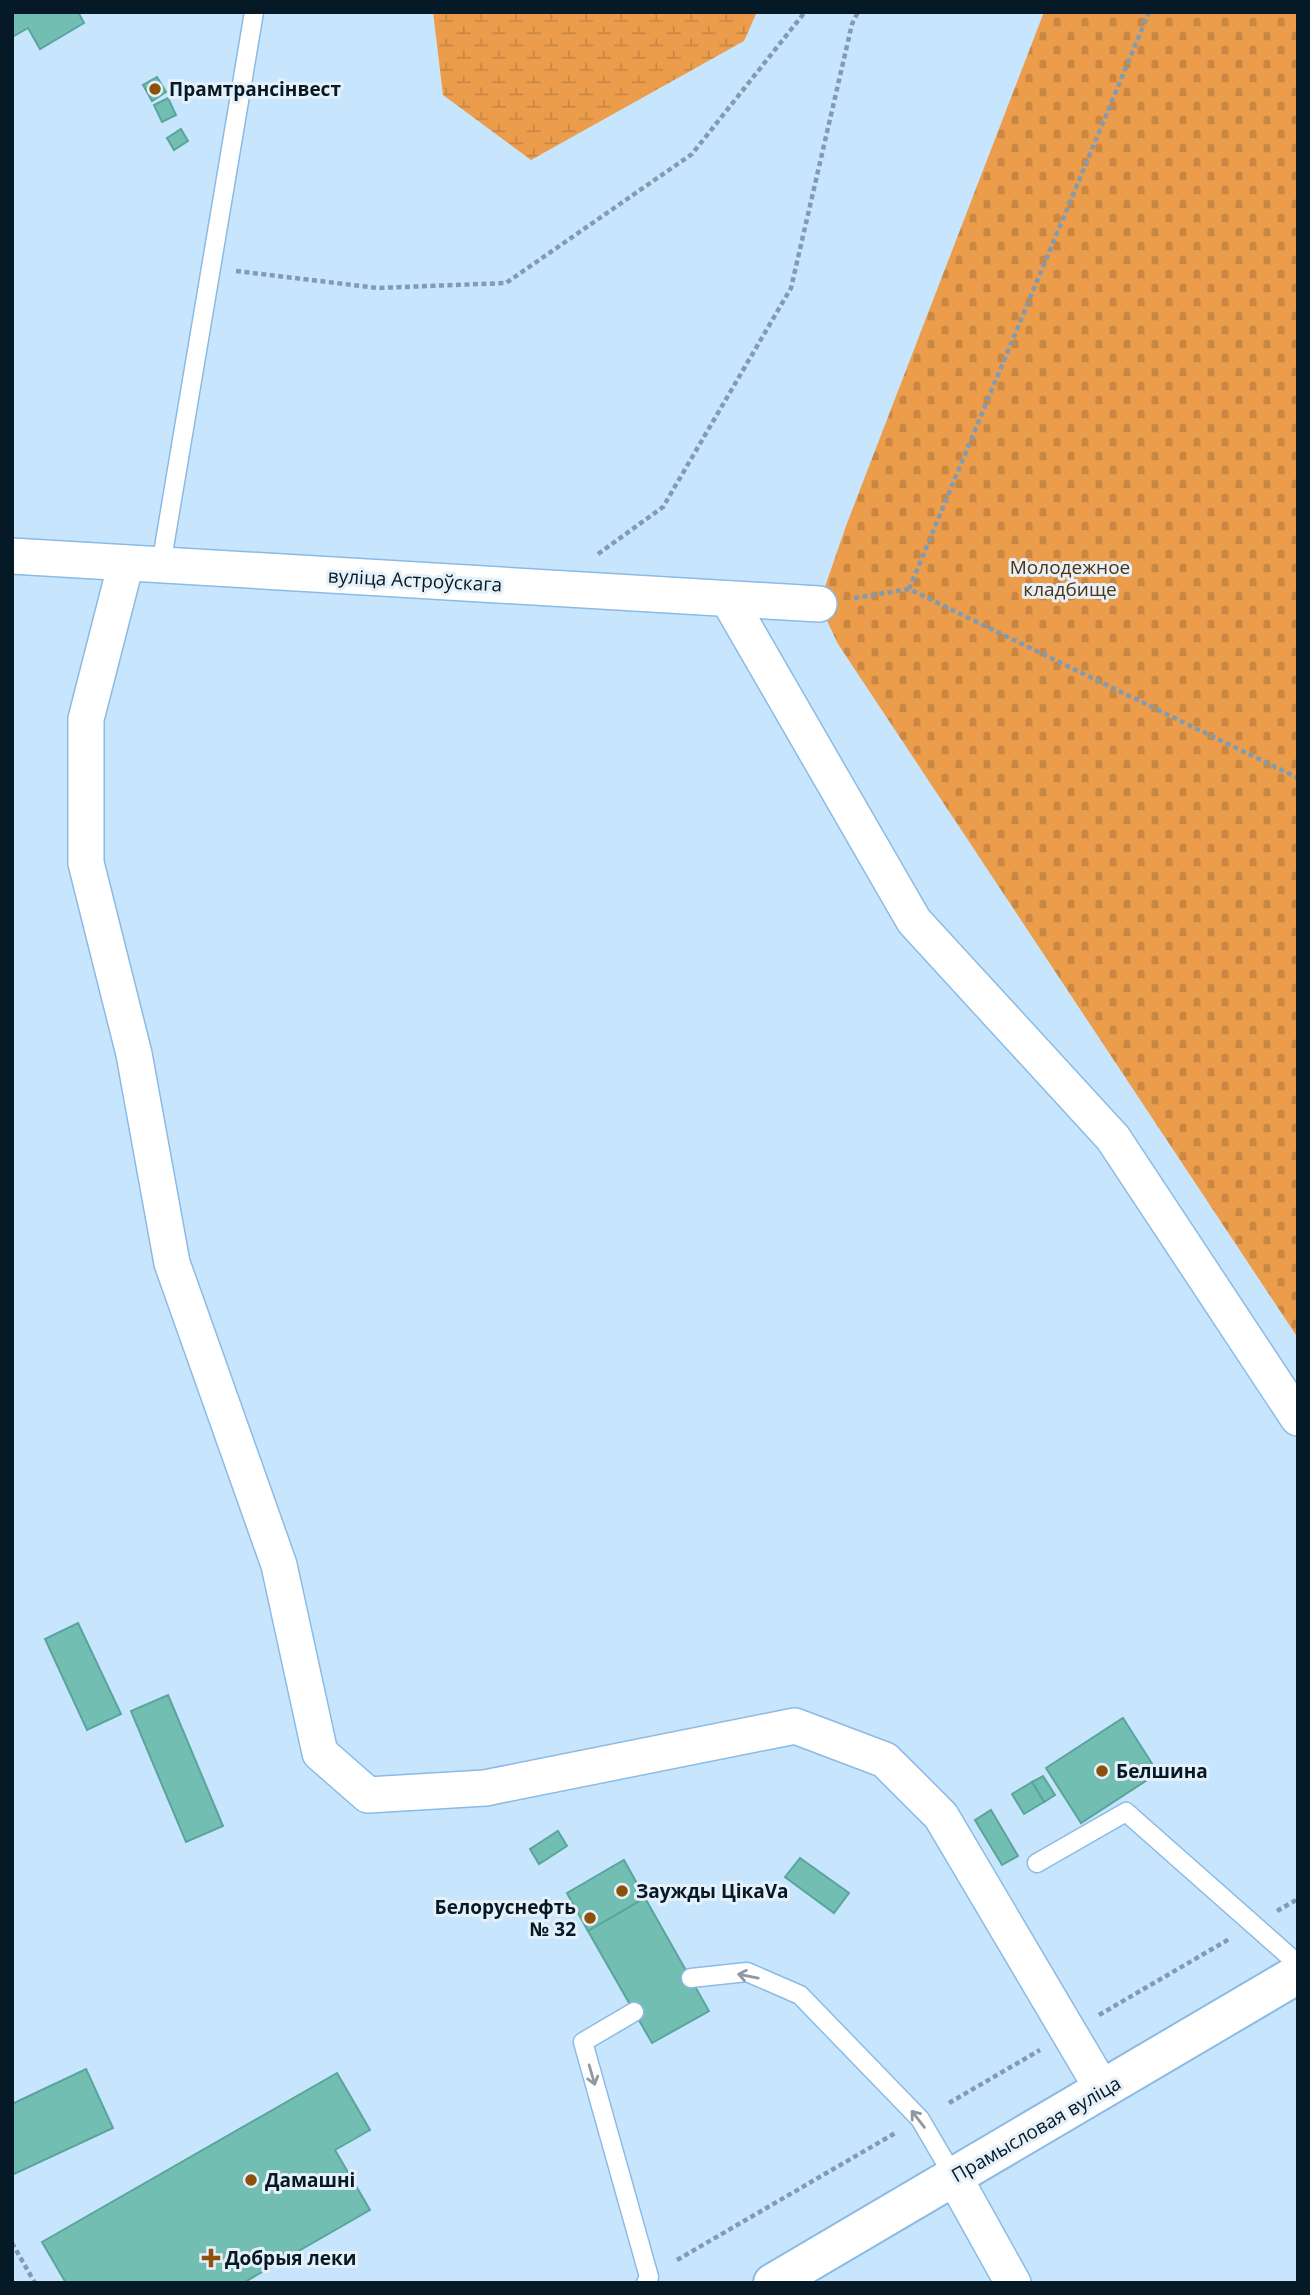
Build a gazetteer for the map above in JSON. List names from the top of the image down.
{
  "streets": {
    "main road": ["Прамысловая вуліца"],
    "street": ["вуліца Астроўскага"]
  },
  "parks": ["Молодежное кладбище"],
  "places": {
    "other": [
      "Прамтрансінвест",
      "Белшина",
      "Заужды ЦікаVа",
      "Белоруснефть № 32",
      "Дамашні"
    ],
    "health": ["Добрыя леки"]
  }
}
